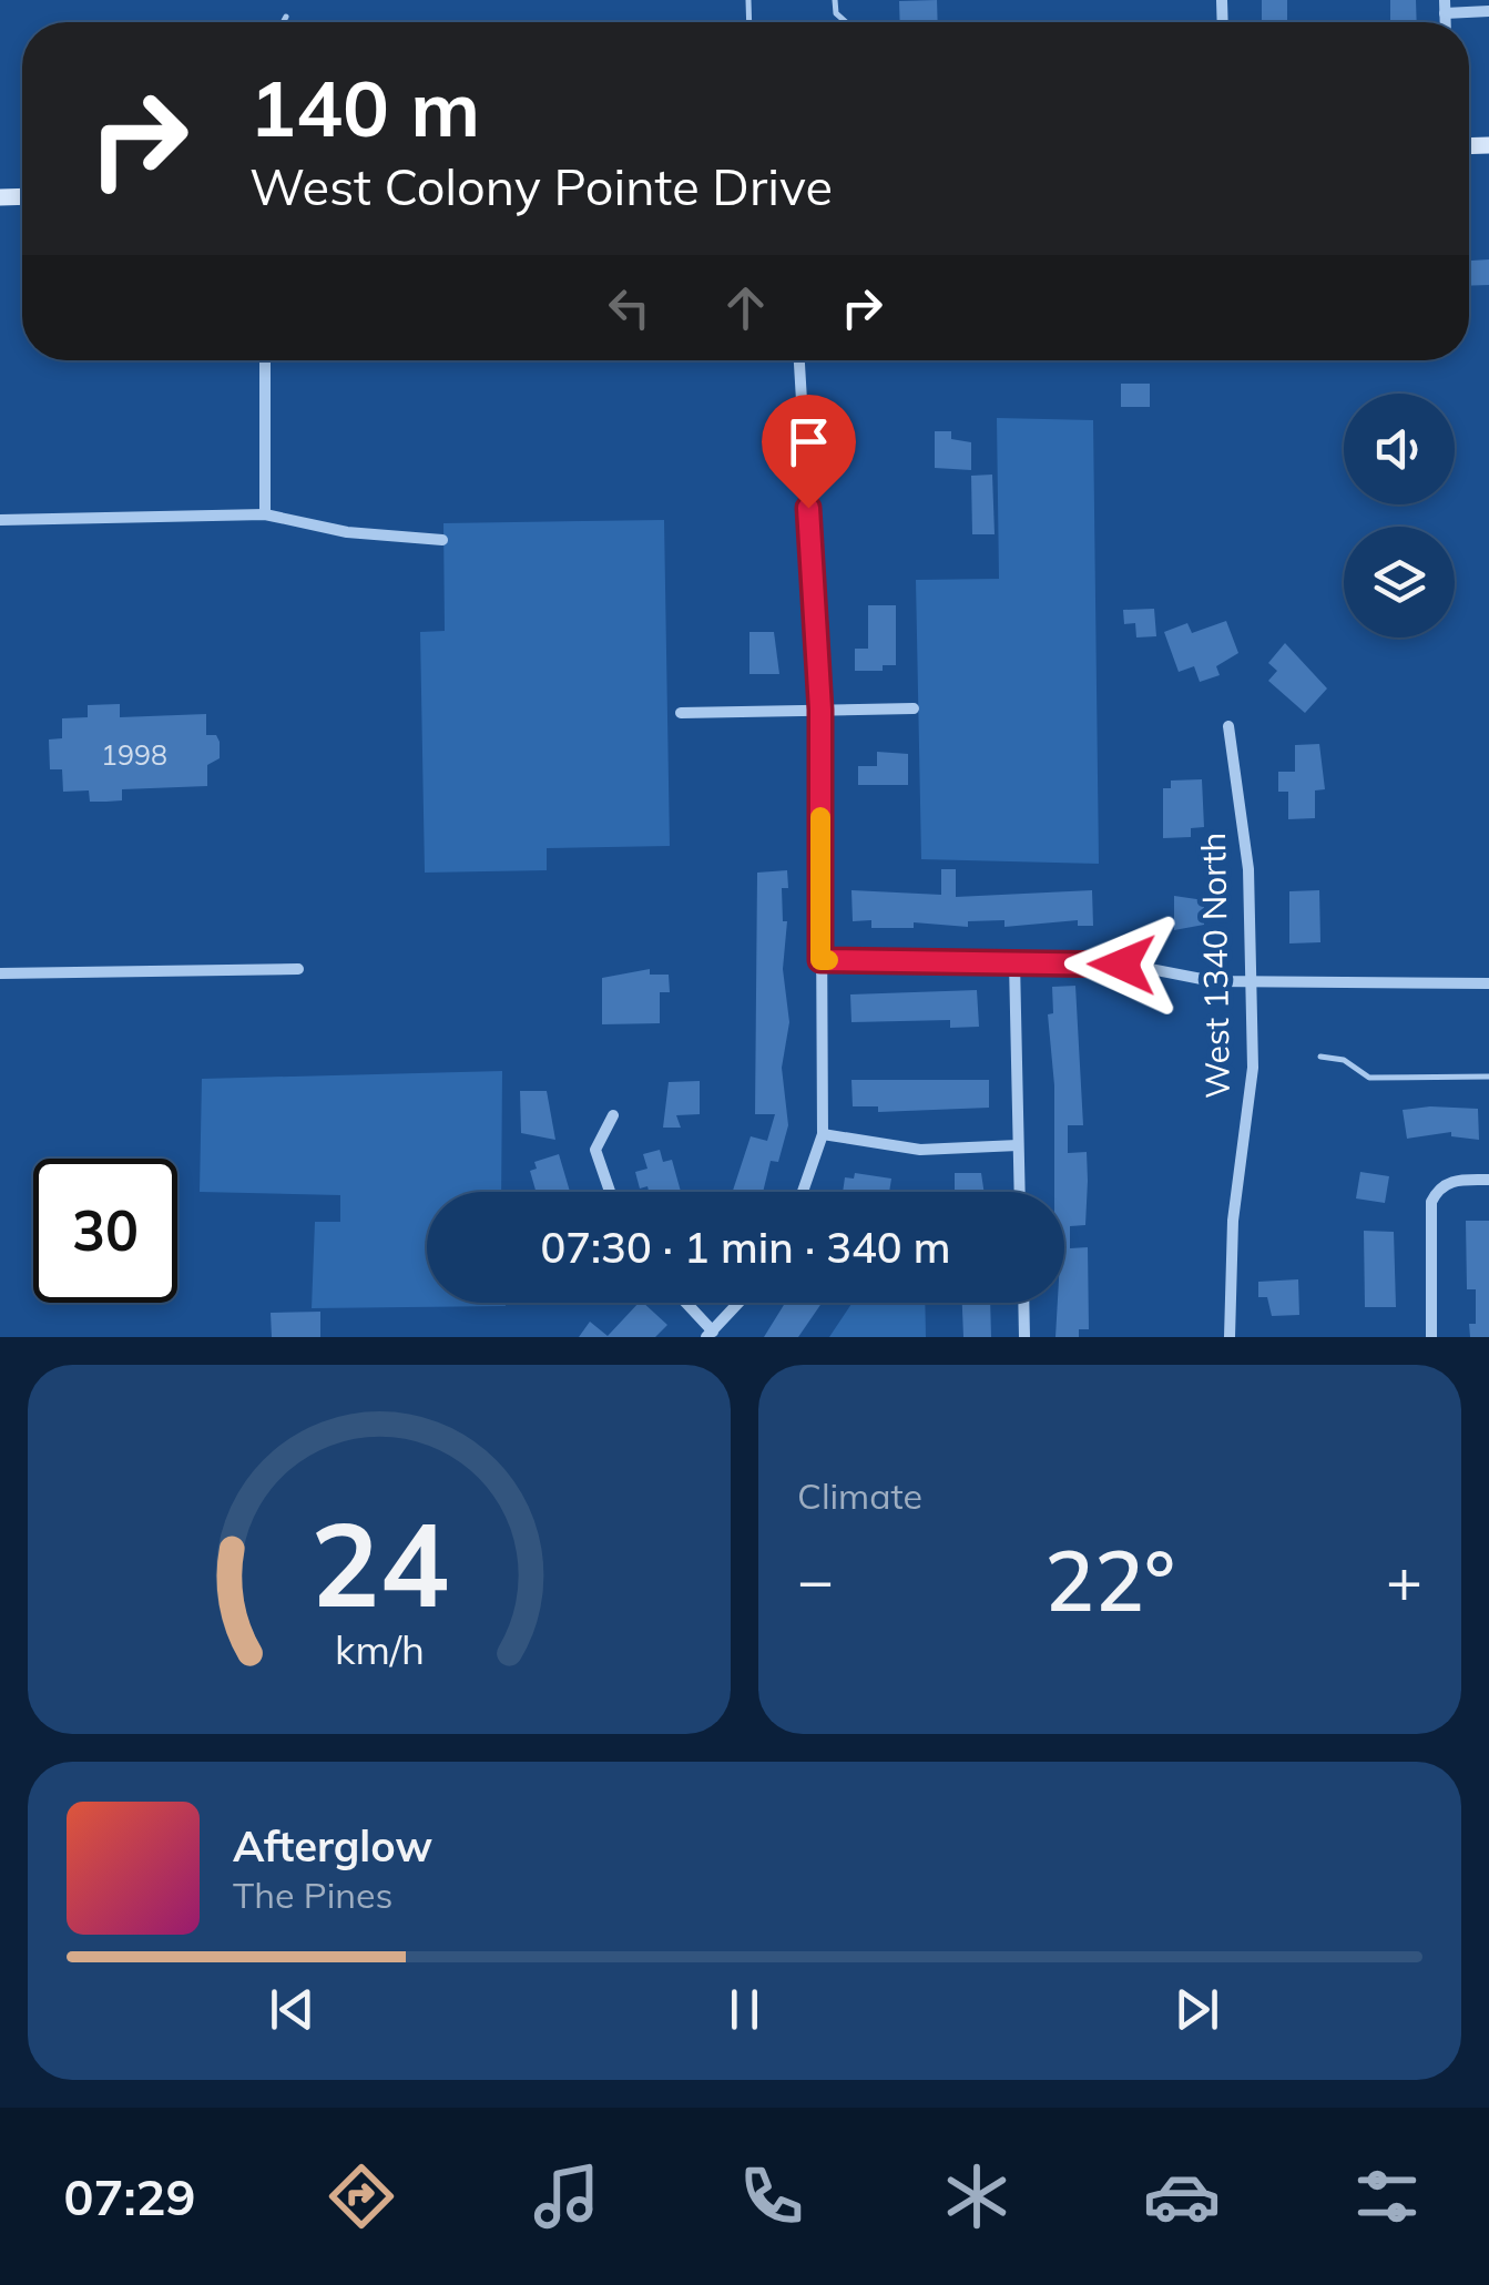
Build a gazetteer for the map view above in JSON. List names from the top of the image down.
{
  "streets": {
    "street": ["West 1340 North"]
  },
  "house_numbers": ["1998"],
  "page": {
    "turn": ["140 m", "West Colony Pointe Drive"],
    "limit": "30",
    "trip": "07:30 · 1 min · 340 m",
    "tile": "Climate",
    "heat": ["−", "22°", "+"],
    "song": ["Afterglow", "The Pines"],
    "tabs": "07:29",
    "gauge": ["24", "km/h"]
  }
}
